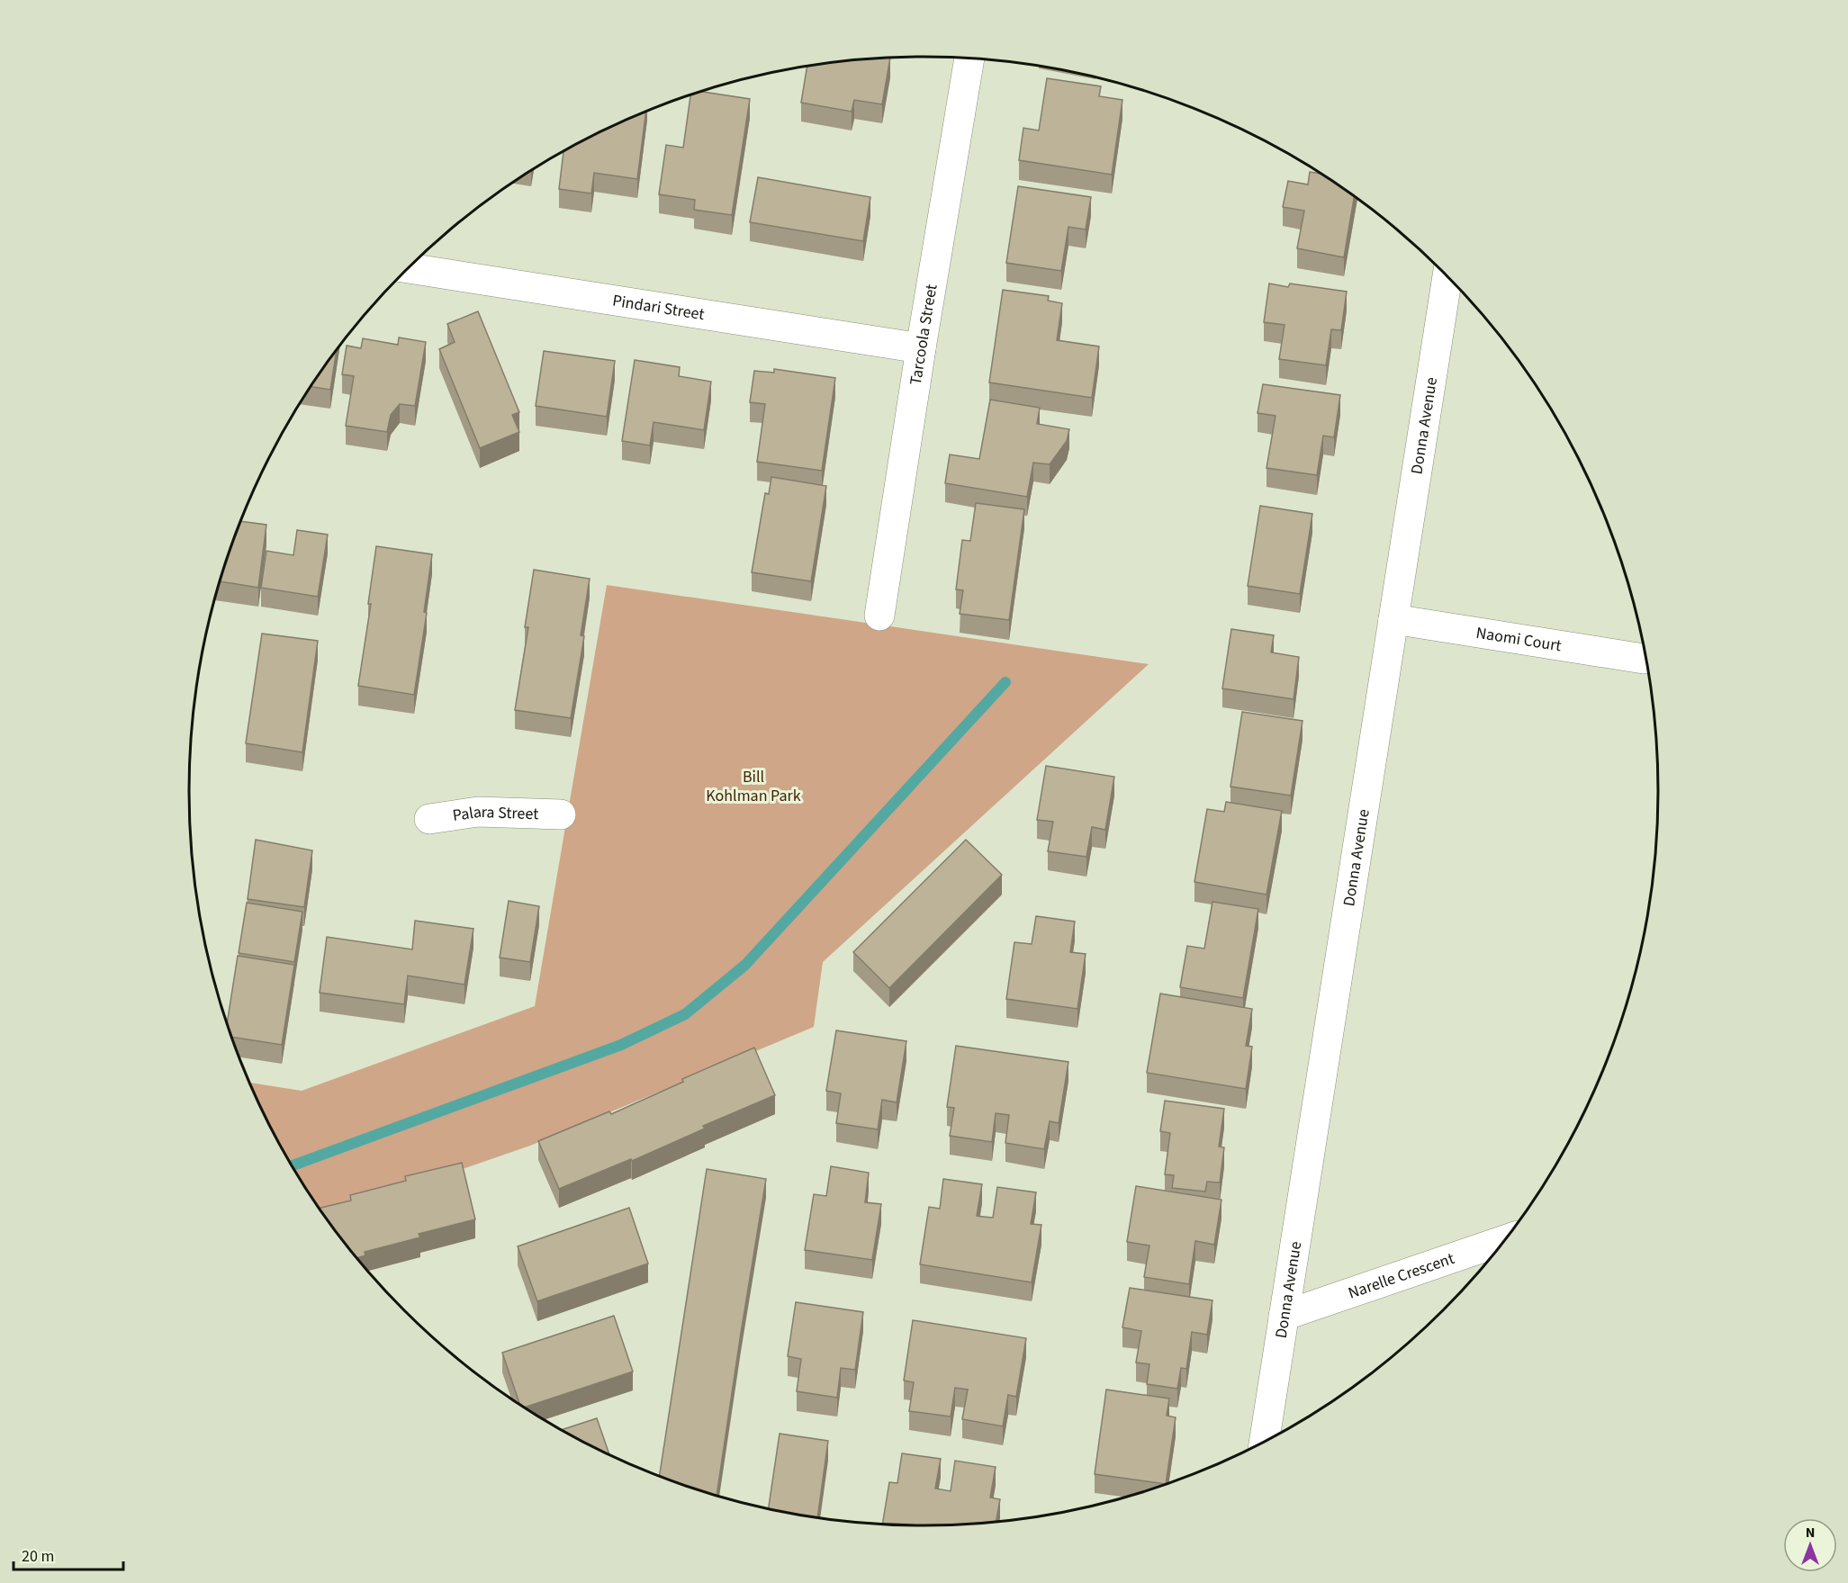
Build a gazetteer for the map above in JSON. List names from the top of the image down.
{
  "streets": {
    "street": [
      "Pindari Street",
      "Tarcoola Street",
      "Donna Avenue",
      "Naomi Court",
      "Palara Street",
      "Narelle Crescent"
    ]
  },
  "crossings": [
    ["Pindari Street", "Tarcoola Street"],
    ["Donna Avenue", "Naomi Court"],
    ["Donna Avenue", "Narelle Crescent"]
  ],
  "parks": ["Bill Kohlman Park"],
  "scale_bar": "20 m",
  "north": "top"
}
